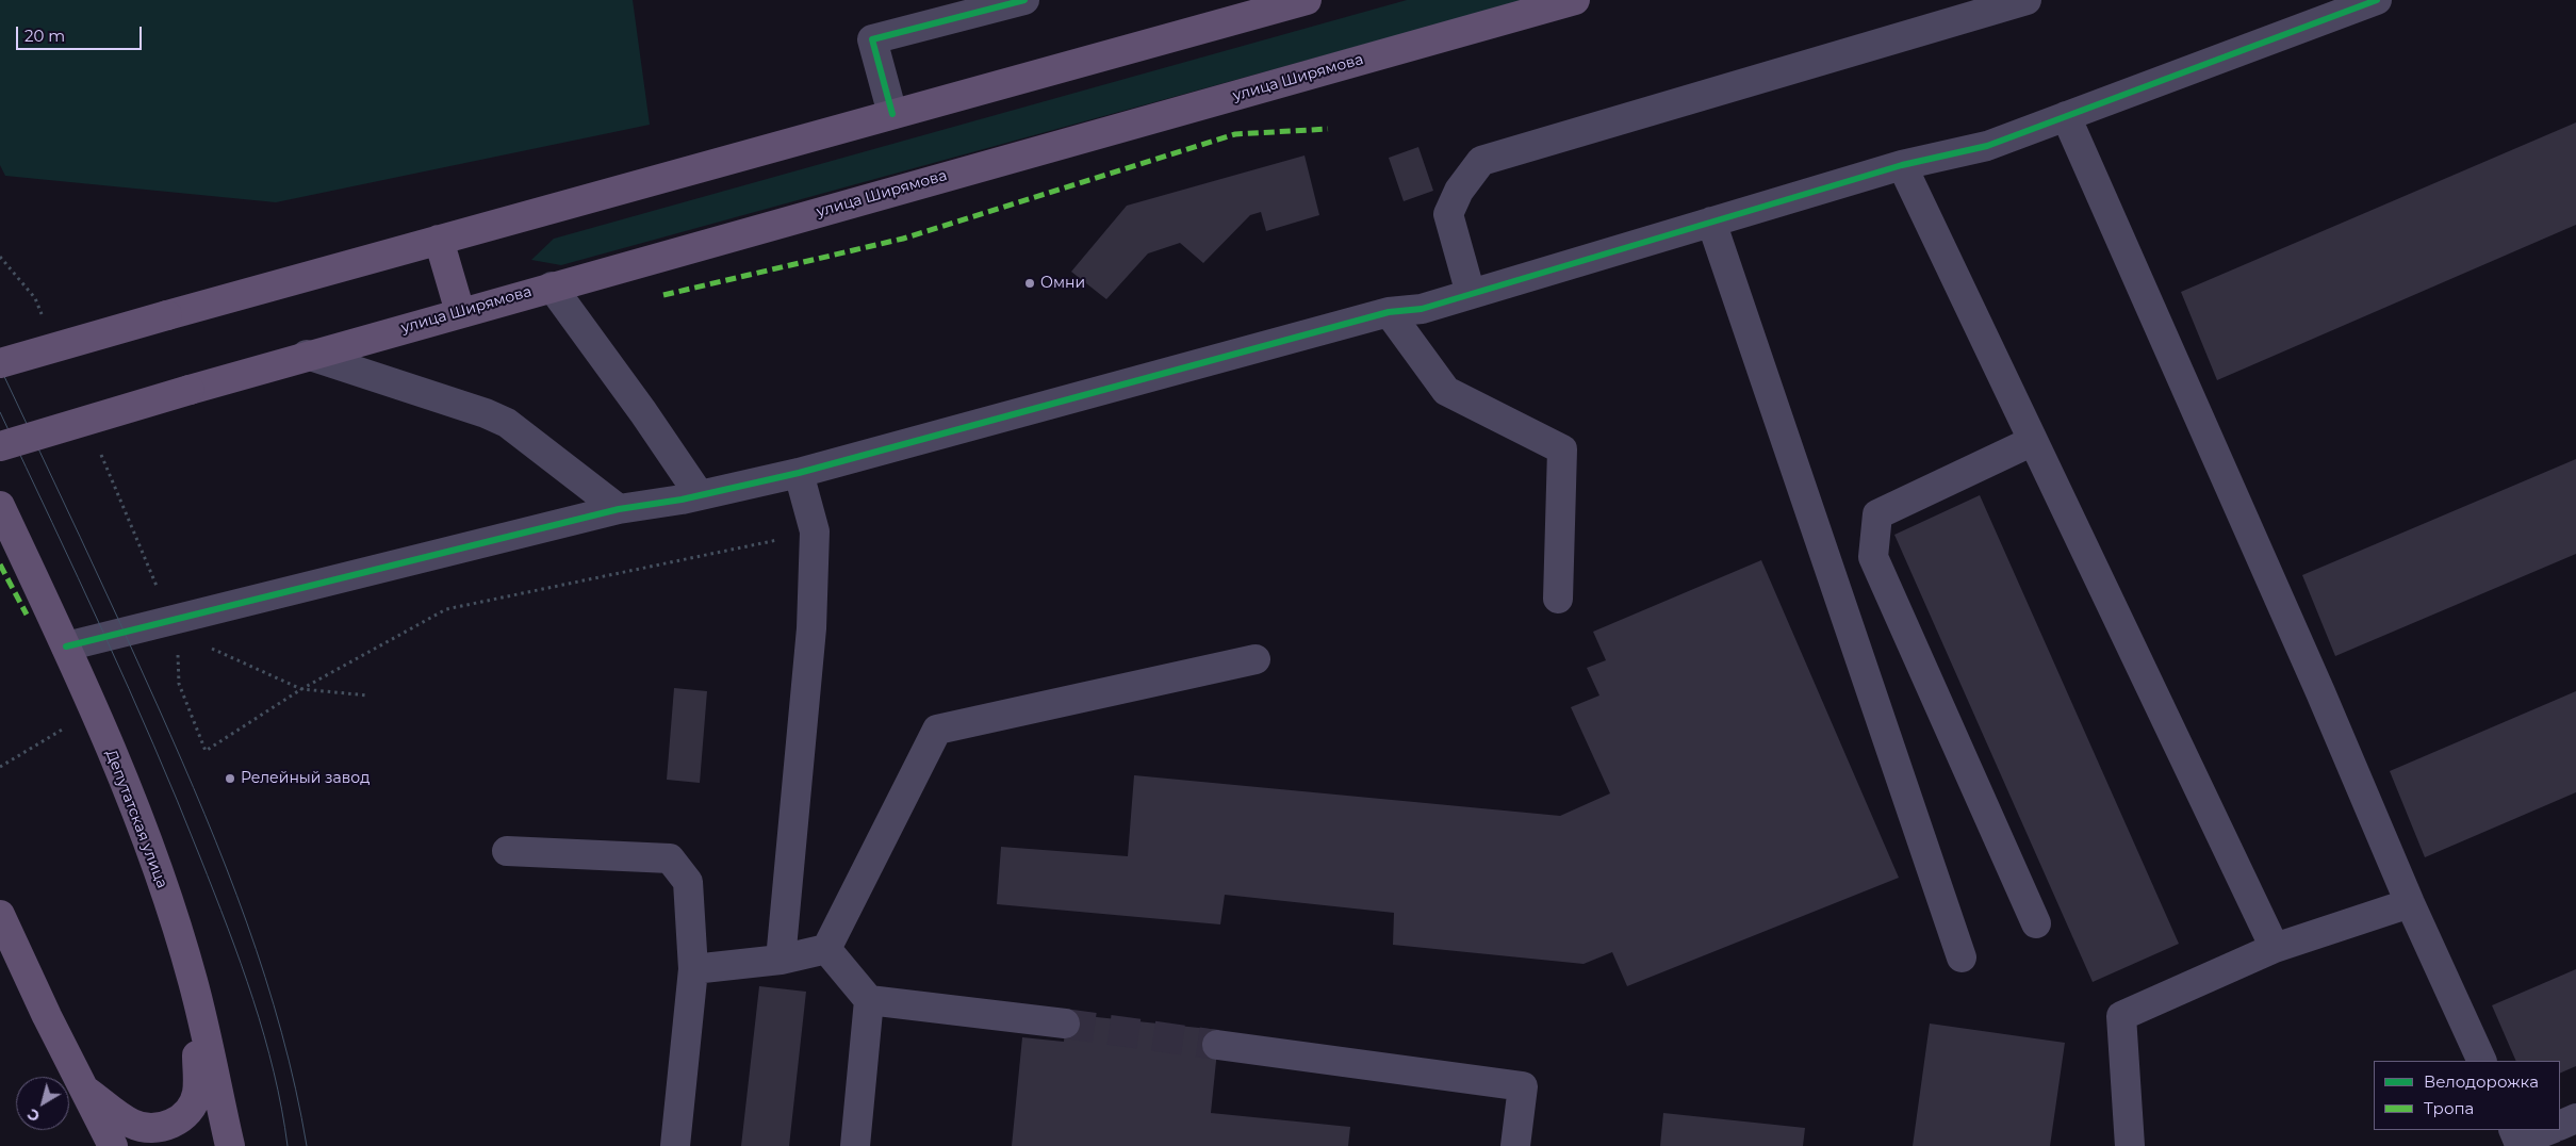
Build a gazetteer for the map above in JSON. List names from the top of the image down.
{
  "streets": {
    "main road": ["улица Ширямова", "Депутатская улица"]
  },
  "places": ["Омни", "Релейный завод"],
  "legend": ["Велодорожка", "Тропа"],
  "scale_bar": "20 m",
  "north": "bottom left"
}
